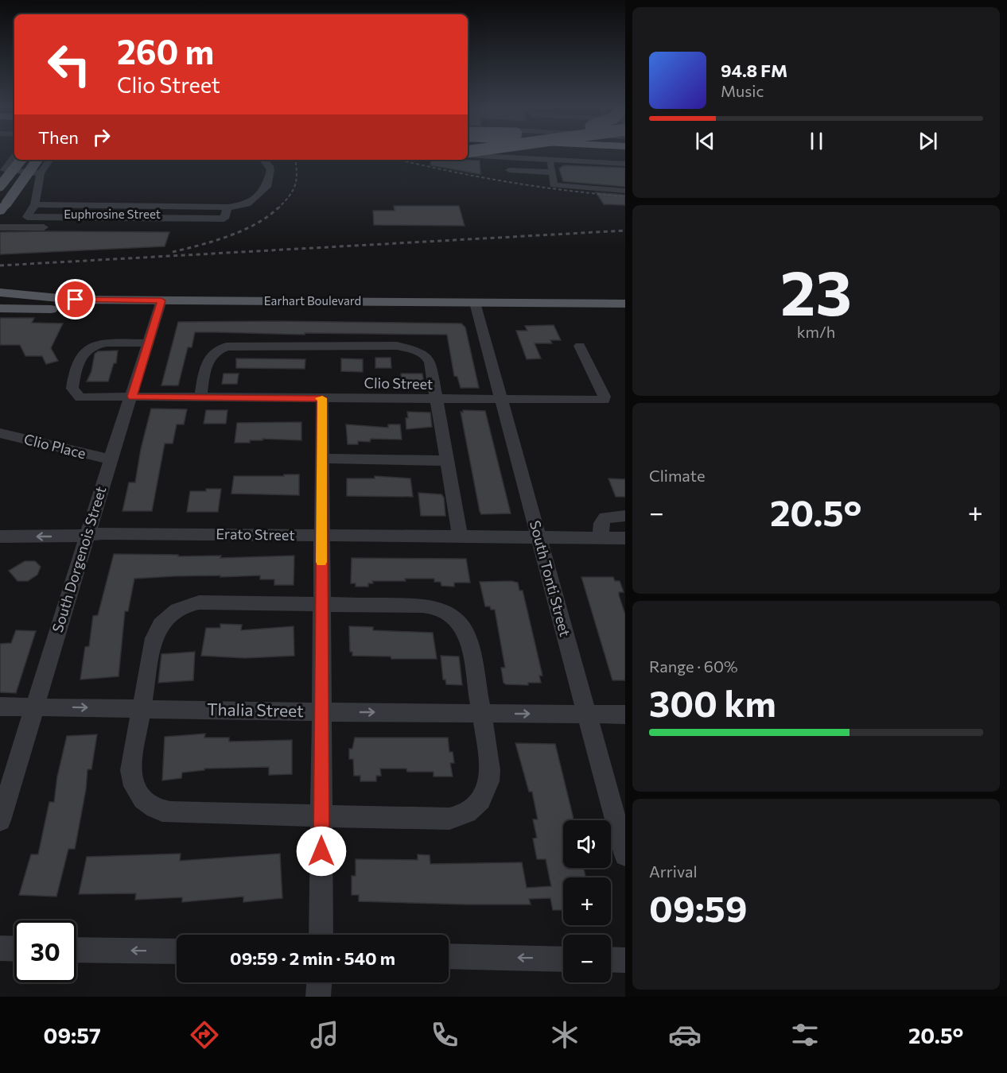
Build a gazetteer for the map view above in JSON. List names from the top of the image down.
{
  "streets": {
    "main road": ["Earhart Boulevard"],
    "street": [
      "Euphrosine Street",
      "Clio Street",
      "Clio Place",
      "Erato Street",
      "South Dorgenois Street",
      "South Tonti Street",
      "Thalia Street"
    ]
  },
  "crossings": [
    ["Earhart Boulevard", "South Dorgenois Street"],
    ["Earhart Boulevard", "South Tonti Street"],
    ["Clio Street", "South Dorgenois Street"],
    ["Clio Street", "South Tonti Street"],
    ["Clio Place", "South Dorgenois Street"],
    ["Erato Street", "South Dorgenois Street"],
    ["Erato Street", "South Tonti Street"],
    ["South Dorgenois Street", "Thalia Street"],
    ["South Tonti Street", "Thalia Street"]
  ],
  "one_way": ["Thalia Street"],
  "page": {
    "turn": ["260 m", "Clio Street"],
    "song": ["94.8 FM", "Music"],
    "then": "Then",
    "tile": [
      ["23", "km/h"],
      "Climate",
      ["Range · 60%", "300 km"],
      ["Arrival", "09:59"]
    ],
    "heat": ["−", "20.5°", "+"],
    "map_buttons": ["+", "−"],
    "limit": "30",
    "trip": "09:59 · 2 min · 540 m",
    "tabs": ["09:57", "20.5°"]
  }
}
